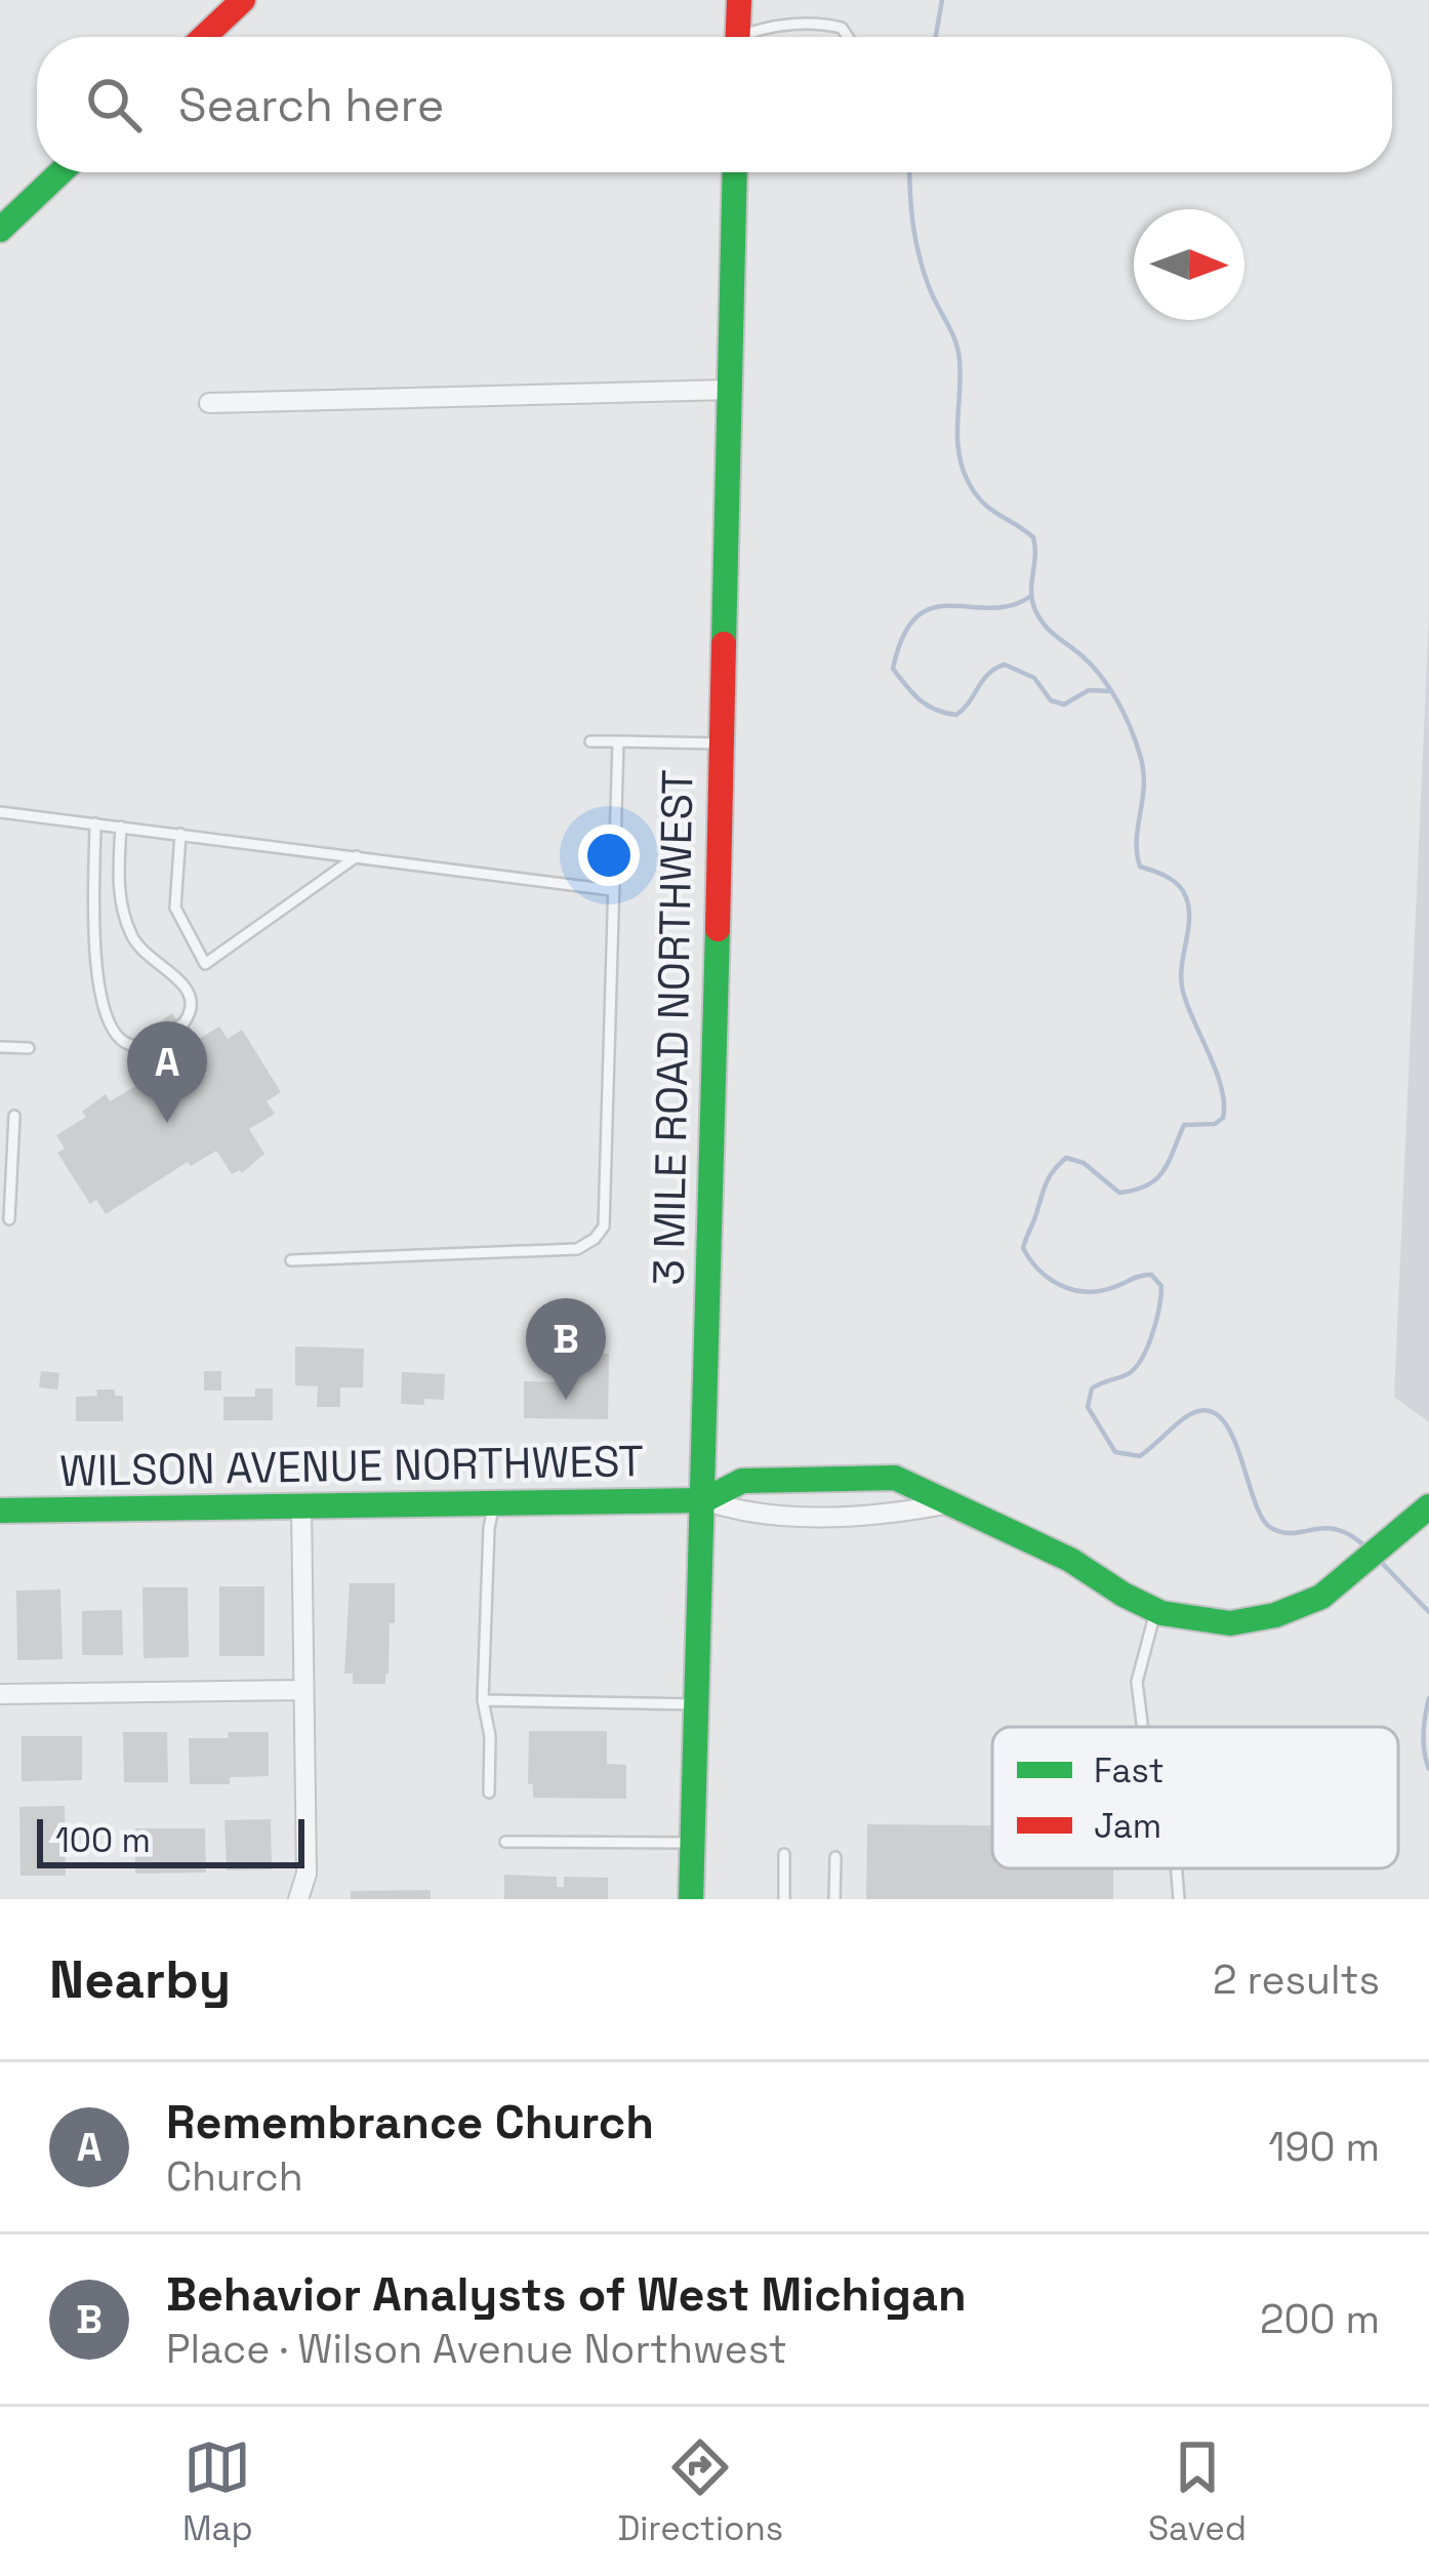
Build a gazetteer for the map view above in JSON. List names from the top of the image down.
{
  "streets": {
    "street": ["3 MILE ROAD NORTHWEST", "WILSON AVENUE NORTHWEST"]
  },
  "crossings": [
    ["3 MILE ROAD NORTHWEST", "WILSON AVENUE NORTHWEST"]
  ],
  "legend": ["Fast", "Jam"],
  "scale_bar": "100 m",
  "north": "right",
  "page": {
    "search": "Search here",
    "pins": ["A", "B"],
    "scale": "100 m",
    "heading": ["Nearby", "2 results"],
    "list": [
      {
        "mark": "A",
        "name": "Remembrance Church",
        "note": "Church",
        "value": "190 m"
      },
      {
        "mark": "B",
        "name": "Behavior Analysts of West Michigan",
        "note": "Place · Wilson Avenue Northwest",
        "value": "200 m"
      }
    ],
    "nav": ["Map", "Directions", "Saved"]
  }
}
